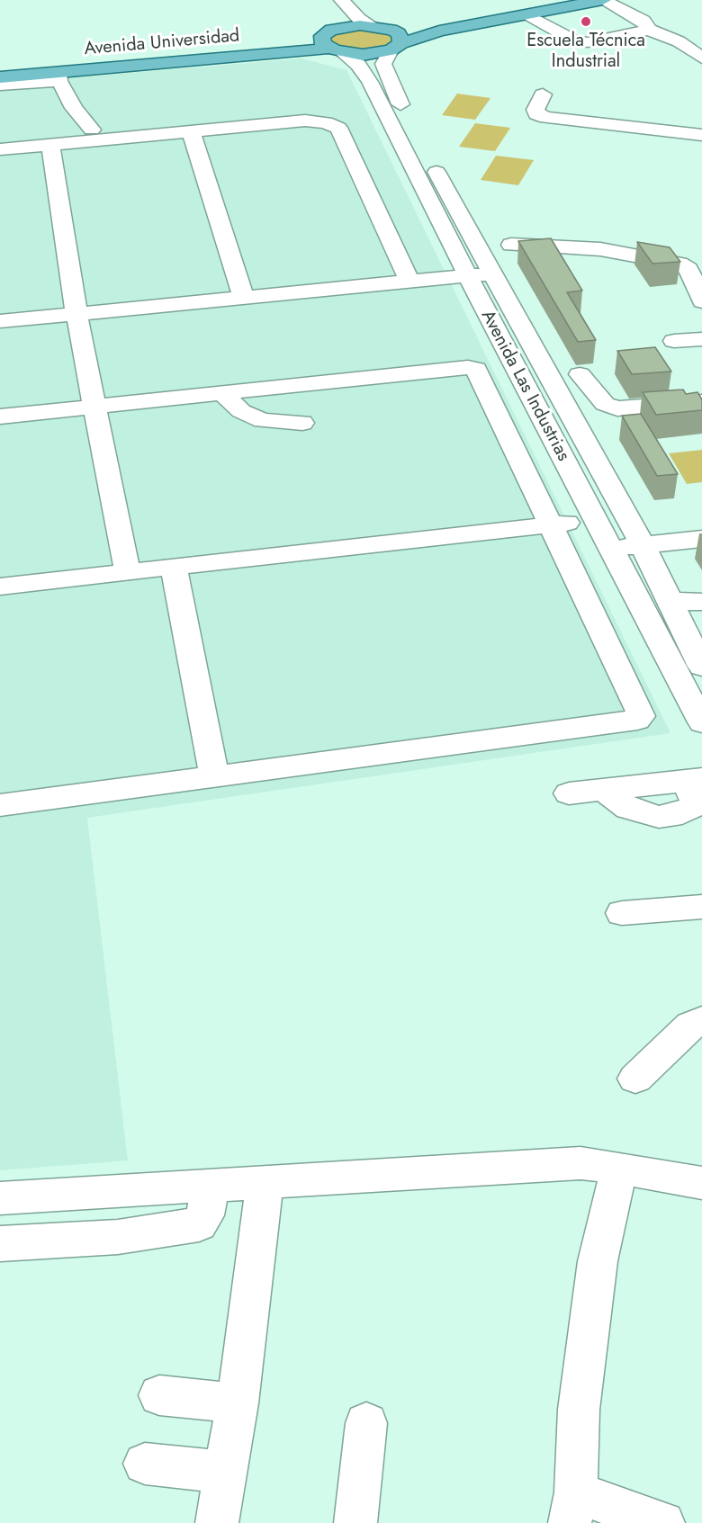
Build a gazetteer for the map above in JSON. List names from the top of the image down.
{
  "streets": {
    "main road": ["Avenida Universidad"],
    "street": ["Avenida Las Industrias"]
  },
  "crossings": [
    ["Avenida Universidad", "Avenida Las Industrias"]
  ],
  "places": ["Escuela Técnica Industrial"]
}
